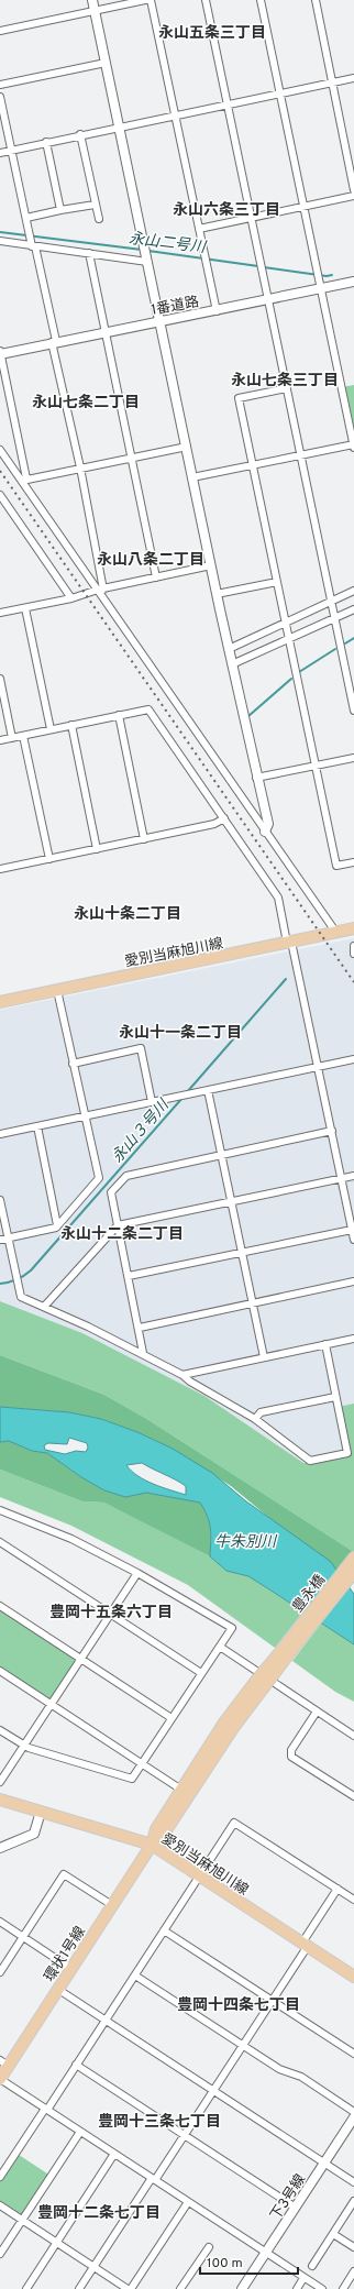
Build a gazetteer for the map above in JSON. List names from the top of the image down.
{
  "streets": {
    "main road": ["愛別当麻旭川線", "豊永橋", "環状1号線"],
    "street": ["1番道路", "下3号線"]
  },
  "crossings": [
    ["愛別当麻旭川線", "環状1号線"],
    ["豊永橋", "環状1号線"]
  ],
  "districts": [
    "永山五条三丁目",
    "永山六条三丁目",
    "永山七条三丁目",
    "永山七条二丁目",
    "永山八条二丁目",
    "永山十条二丁目",
    "永山十一条二丁目",
    "永山十二条二丁目",
    "豊岡十五条六丁目",
    "豊岡十四条七丁目",
    "豊岡十三条七丁目",
    "豊岡十二条七丁目"
  ],
  "water": ["永山二号川", "永山３号川", "牛朱別川"],
  "scale_bar": "100 m"
}
